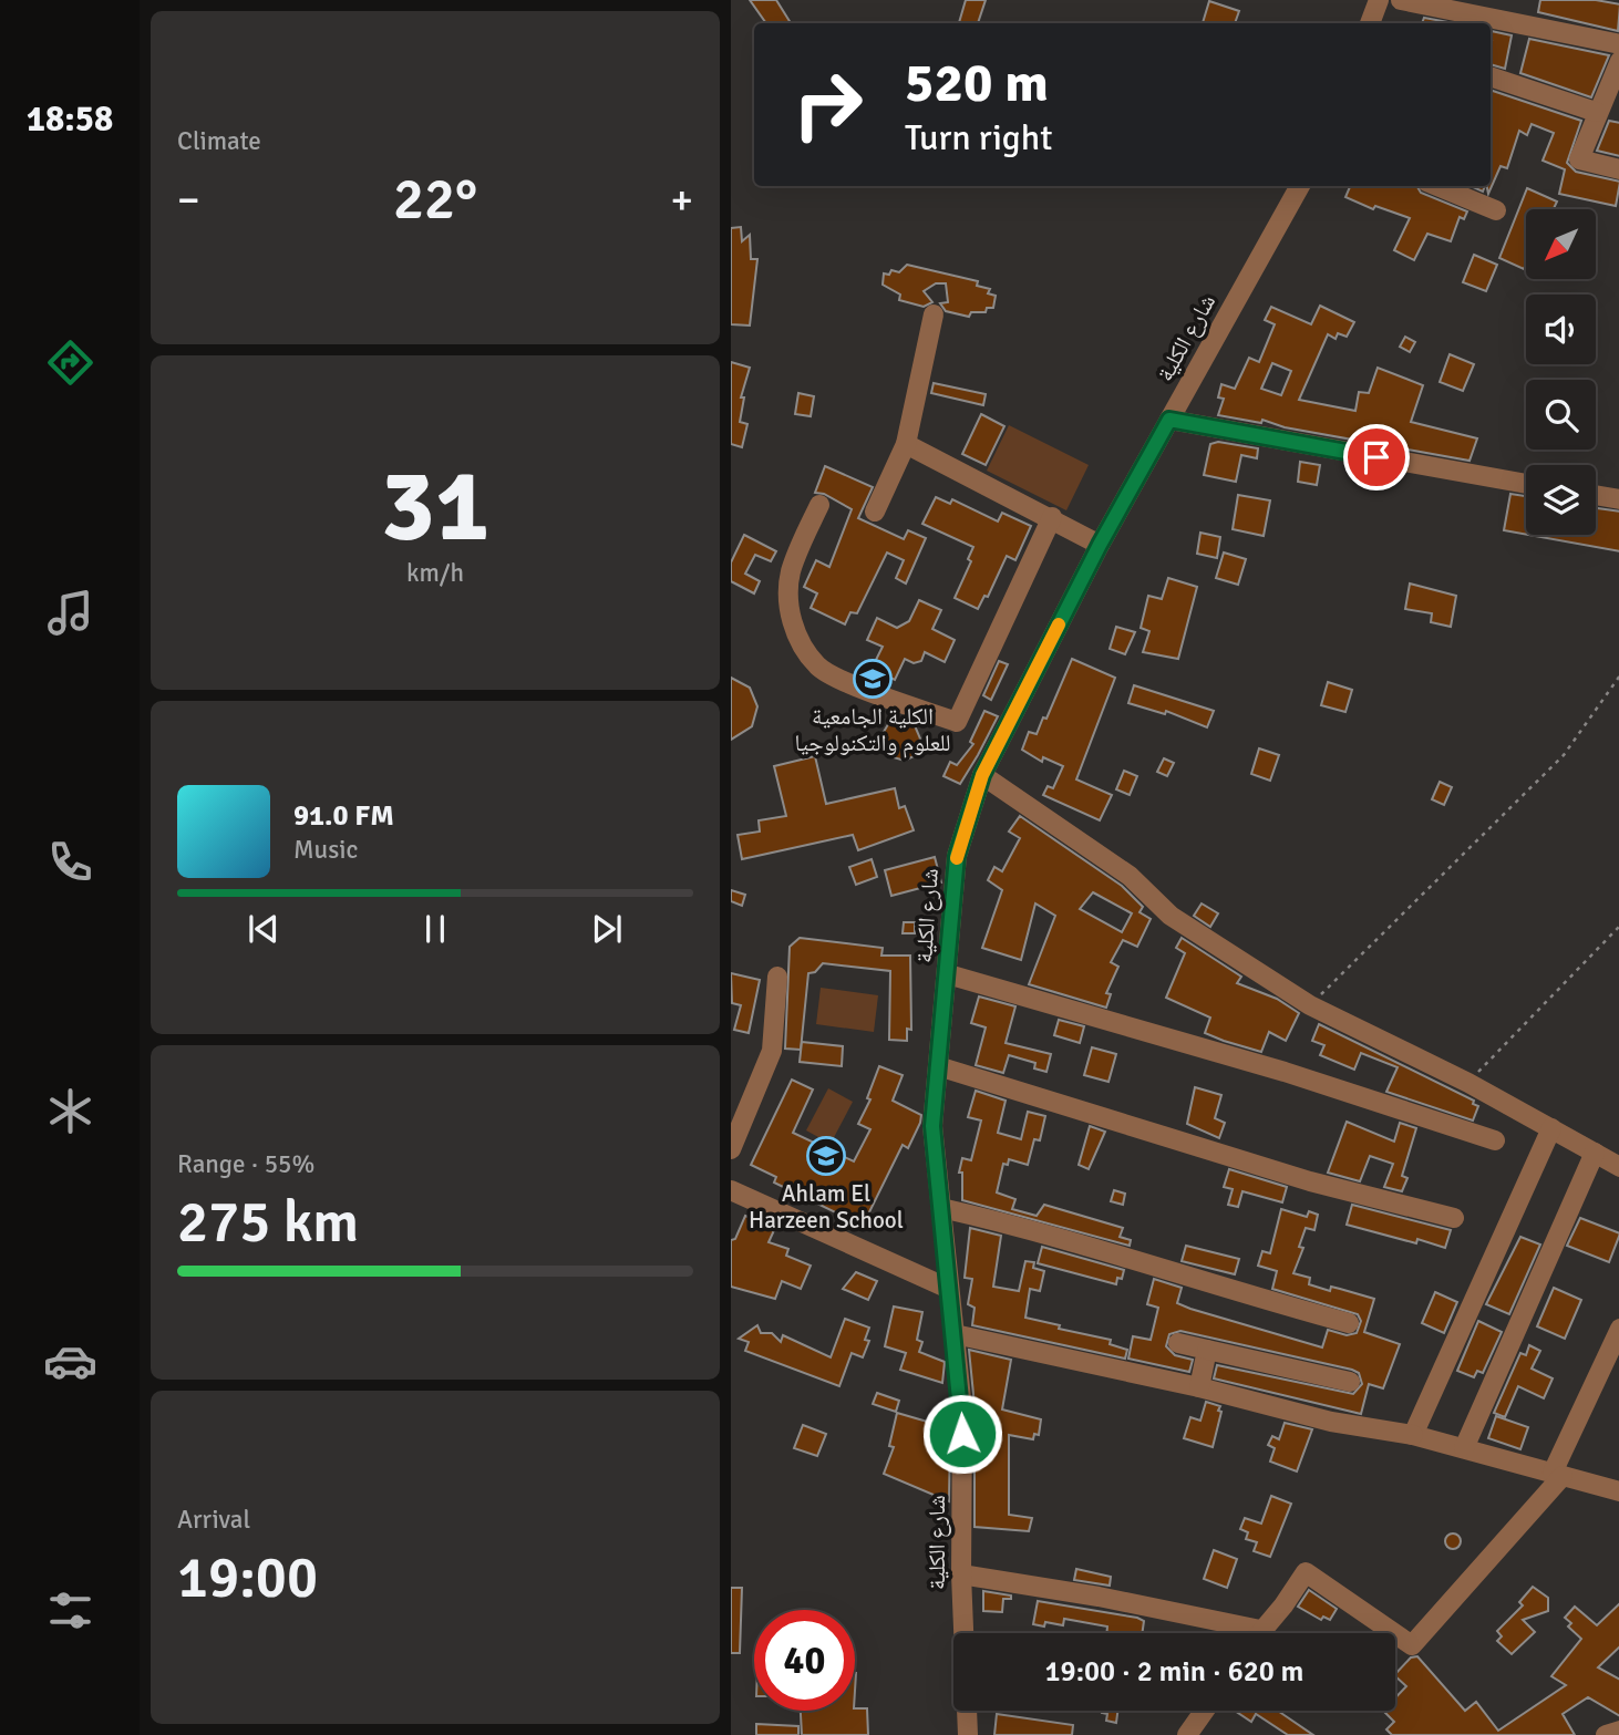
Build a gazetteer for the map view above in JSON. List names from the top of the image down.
{
  "streets": {
    "street": ["شارع الكلية"]
  },
  "places": {
    "school or university": ["الكلية الجامعية للعلوم والتكنولوجيا", "Ahlam El Harzeen School"]
  },
  "north": "bottom left",
  "page": {
    "tabs": "18:58",
    "tile": [
      "Climate",
      ["31", "km/h"],
      ["Range · 55%", "275 km"],
      ["Arrival", "19:00"]
    ],
    "turn": ["520 m", "Turn right"],
    "heat": ["−", "22°", "+"],
    "song": ["91.0 FM", "Music"],
    "limit": "40",
    "trip": "19:00 · 2 min · 620 m"
  }
}
